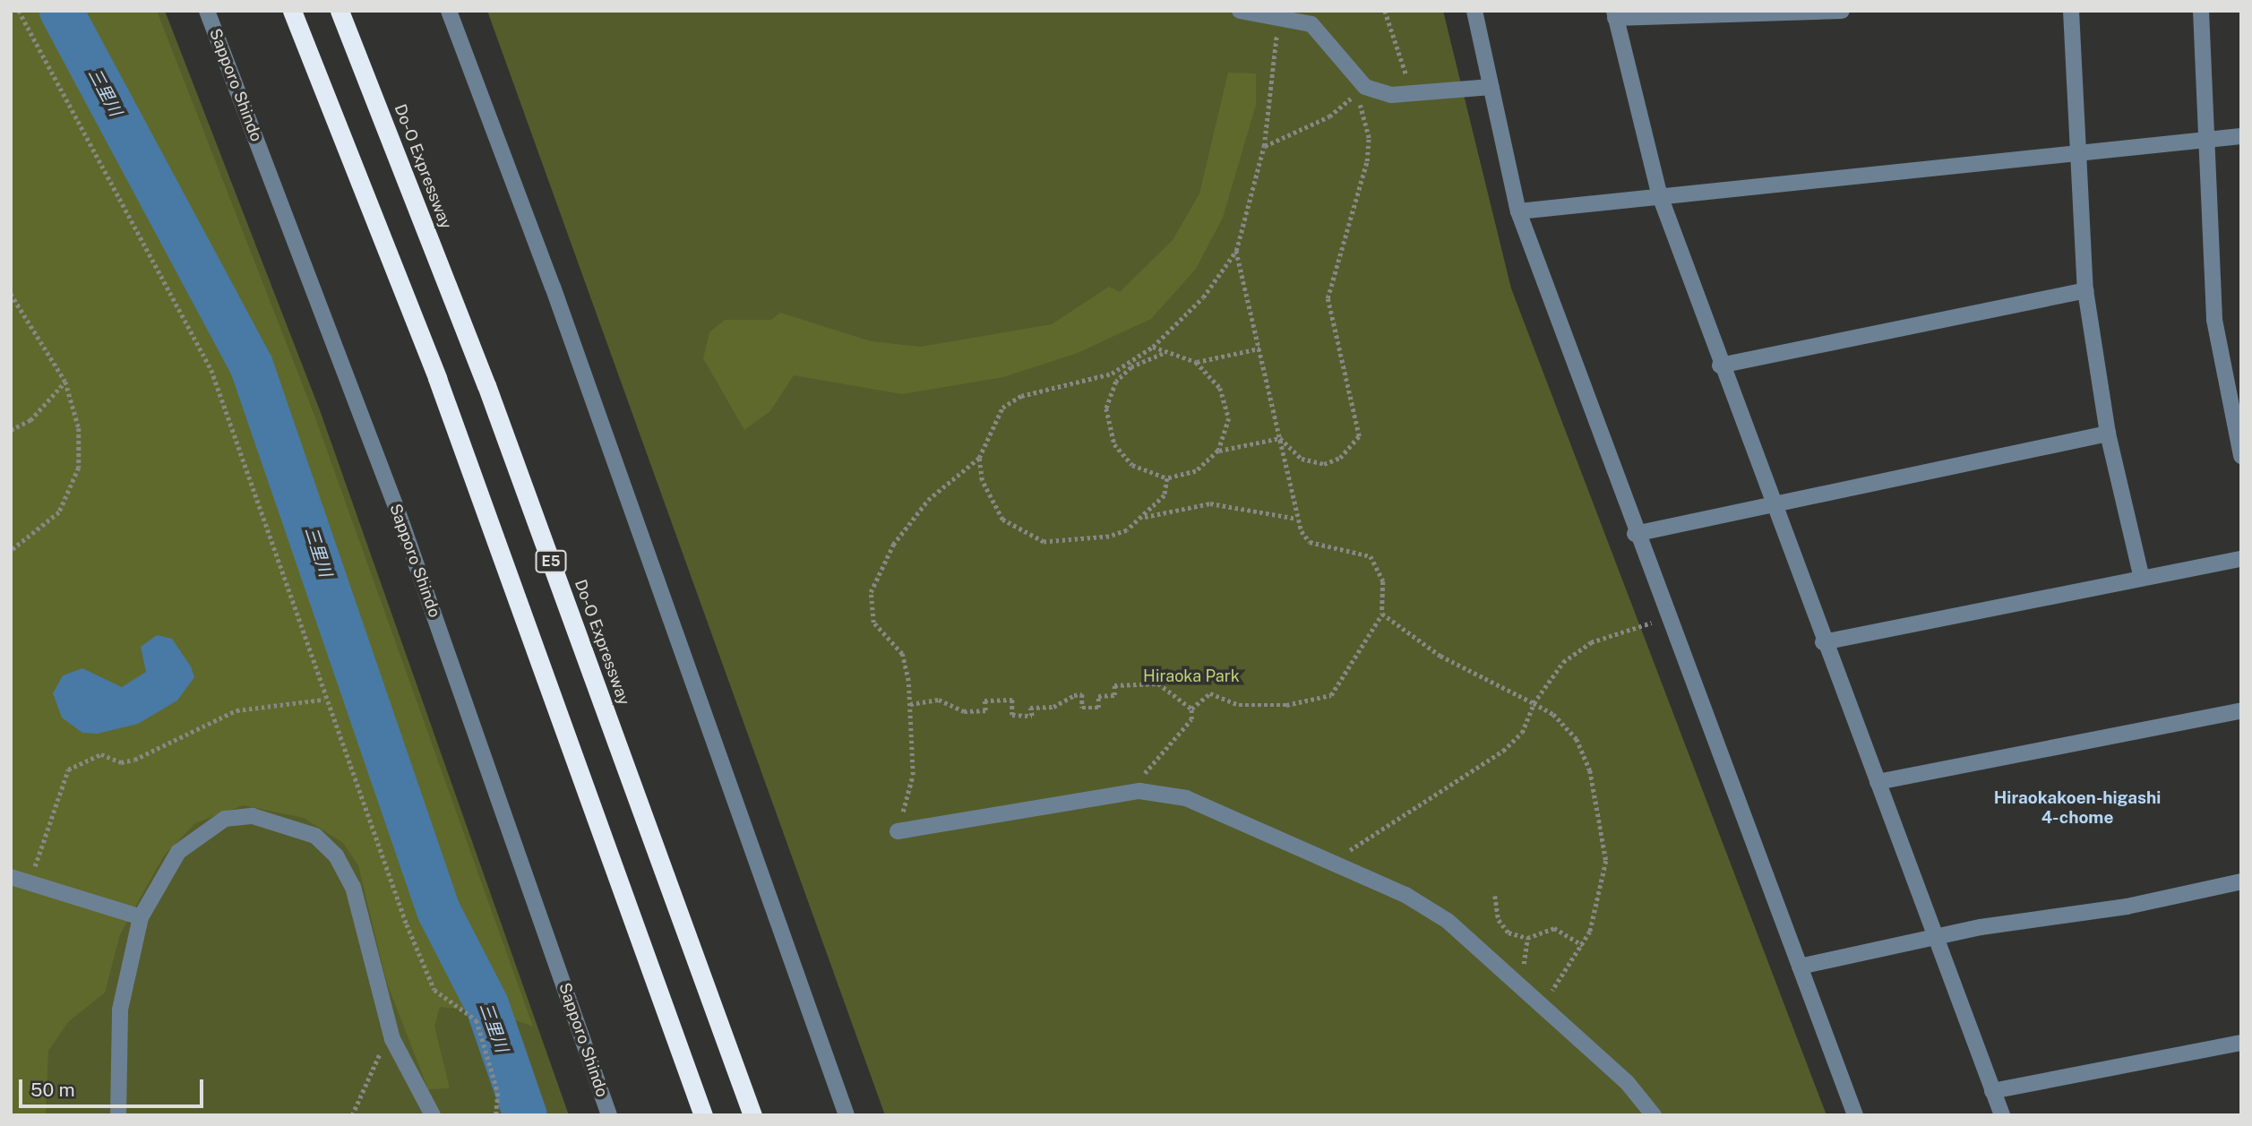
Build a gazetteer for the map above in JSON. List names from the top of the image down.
{
  "streets": {
    "highway": ["Do-O Expressway", "E5"],
    "street": ["Sapporo Shindo"]
  },
  "districts": ["Hiraokakoen-higashi 4-chome"],
  "water": ["三里川"],
  "parks": ["Hiraoka Park"],
  "scale_bar": "50 m"
}
